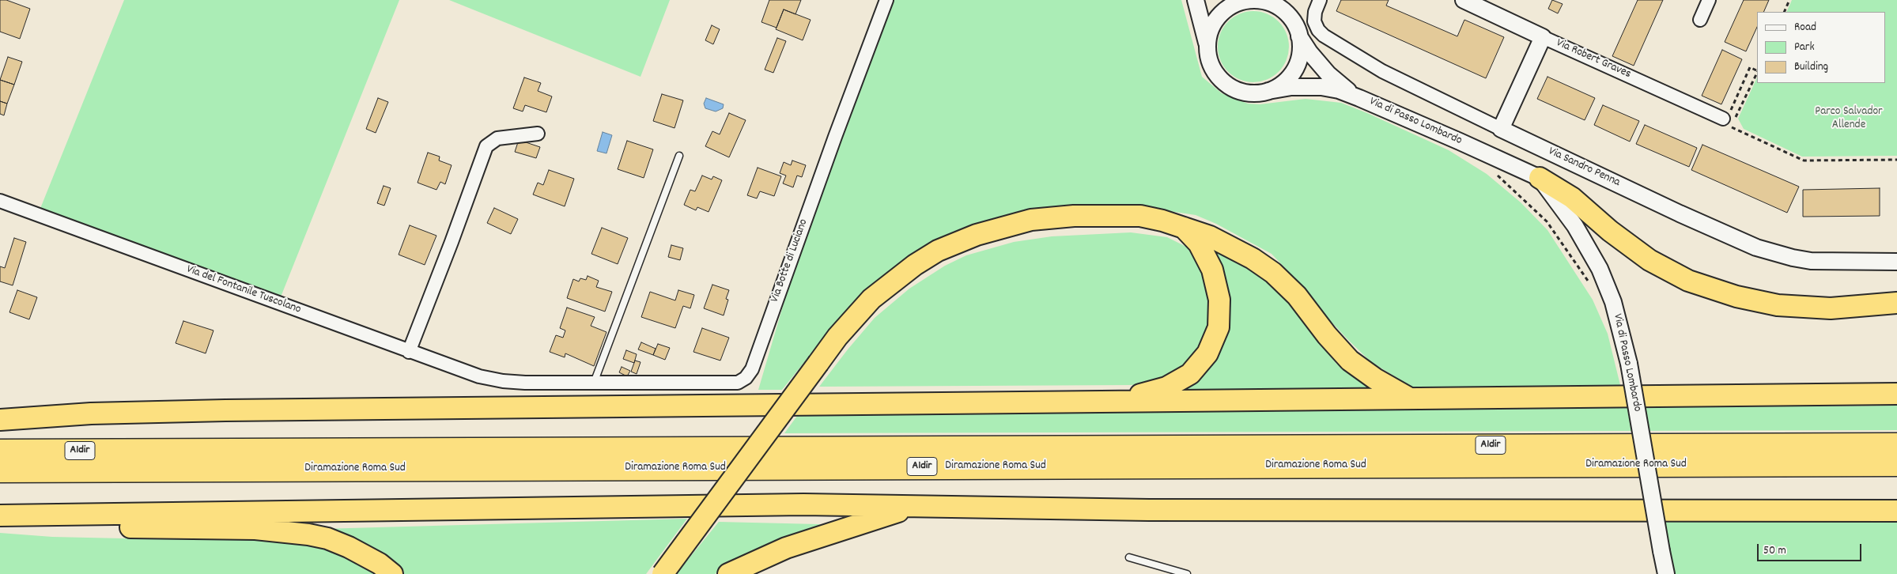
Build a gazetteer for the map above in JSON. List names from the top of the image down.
{
  "streets": {
    "highway": ["A1dir", "Diramazione Roma Sud"],
    "street": [
      "Via Robert Graves",
      "Via di Passo Lombardo",
      "Via Sandro Penna",
      "Via Botte di Luciano",
      "Via del Fontanile Tuscolano"
    ]
  },
  "crossings": [
    ["Via Botte di Luciano", "Via del Fontanile Tuscolano"]
  ],
  "parks": ["Parco Salvador Allende"],
  "legend": ["Road", "Park", "Building"],
  "scale_bar": "50 m"
}
